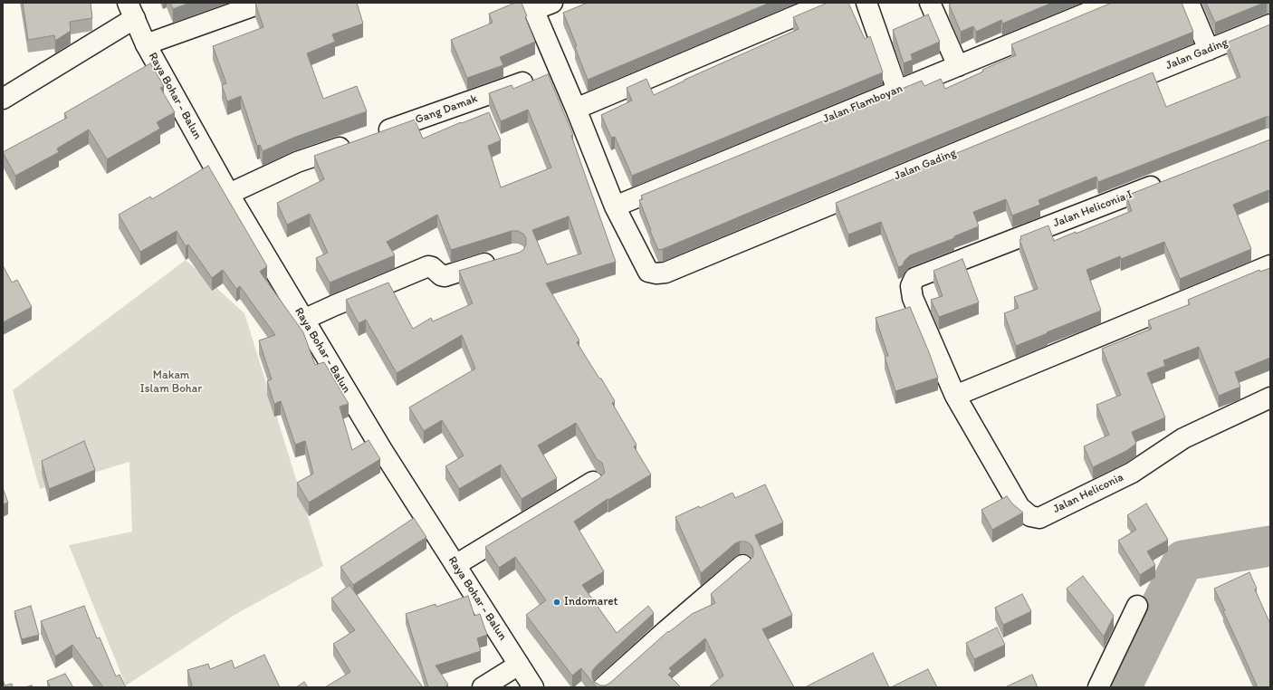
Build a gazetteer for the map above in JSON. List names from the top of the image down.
{
  "streets": {
    "street": [
      "Jalan Gading",
      "Raya Bohar - Balun",
      "Jalan Flamboyan",
      "Gang Damak",
      "Jalan Heliconia I",
      "Jalan Heliconia"
    ]
  },
  "crossings": [
    ["Jalan Gading", "Jalan Flamboyan"],
    ["Raya Bohar - Balun", "Gang Damak"],
    ["Jalan Heliconia I", "Jalan Heliconia"]
  ],
  "parks": ["Makam Islam Bohar"],
  "places": ["Indomaret"]
}
